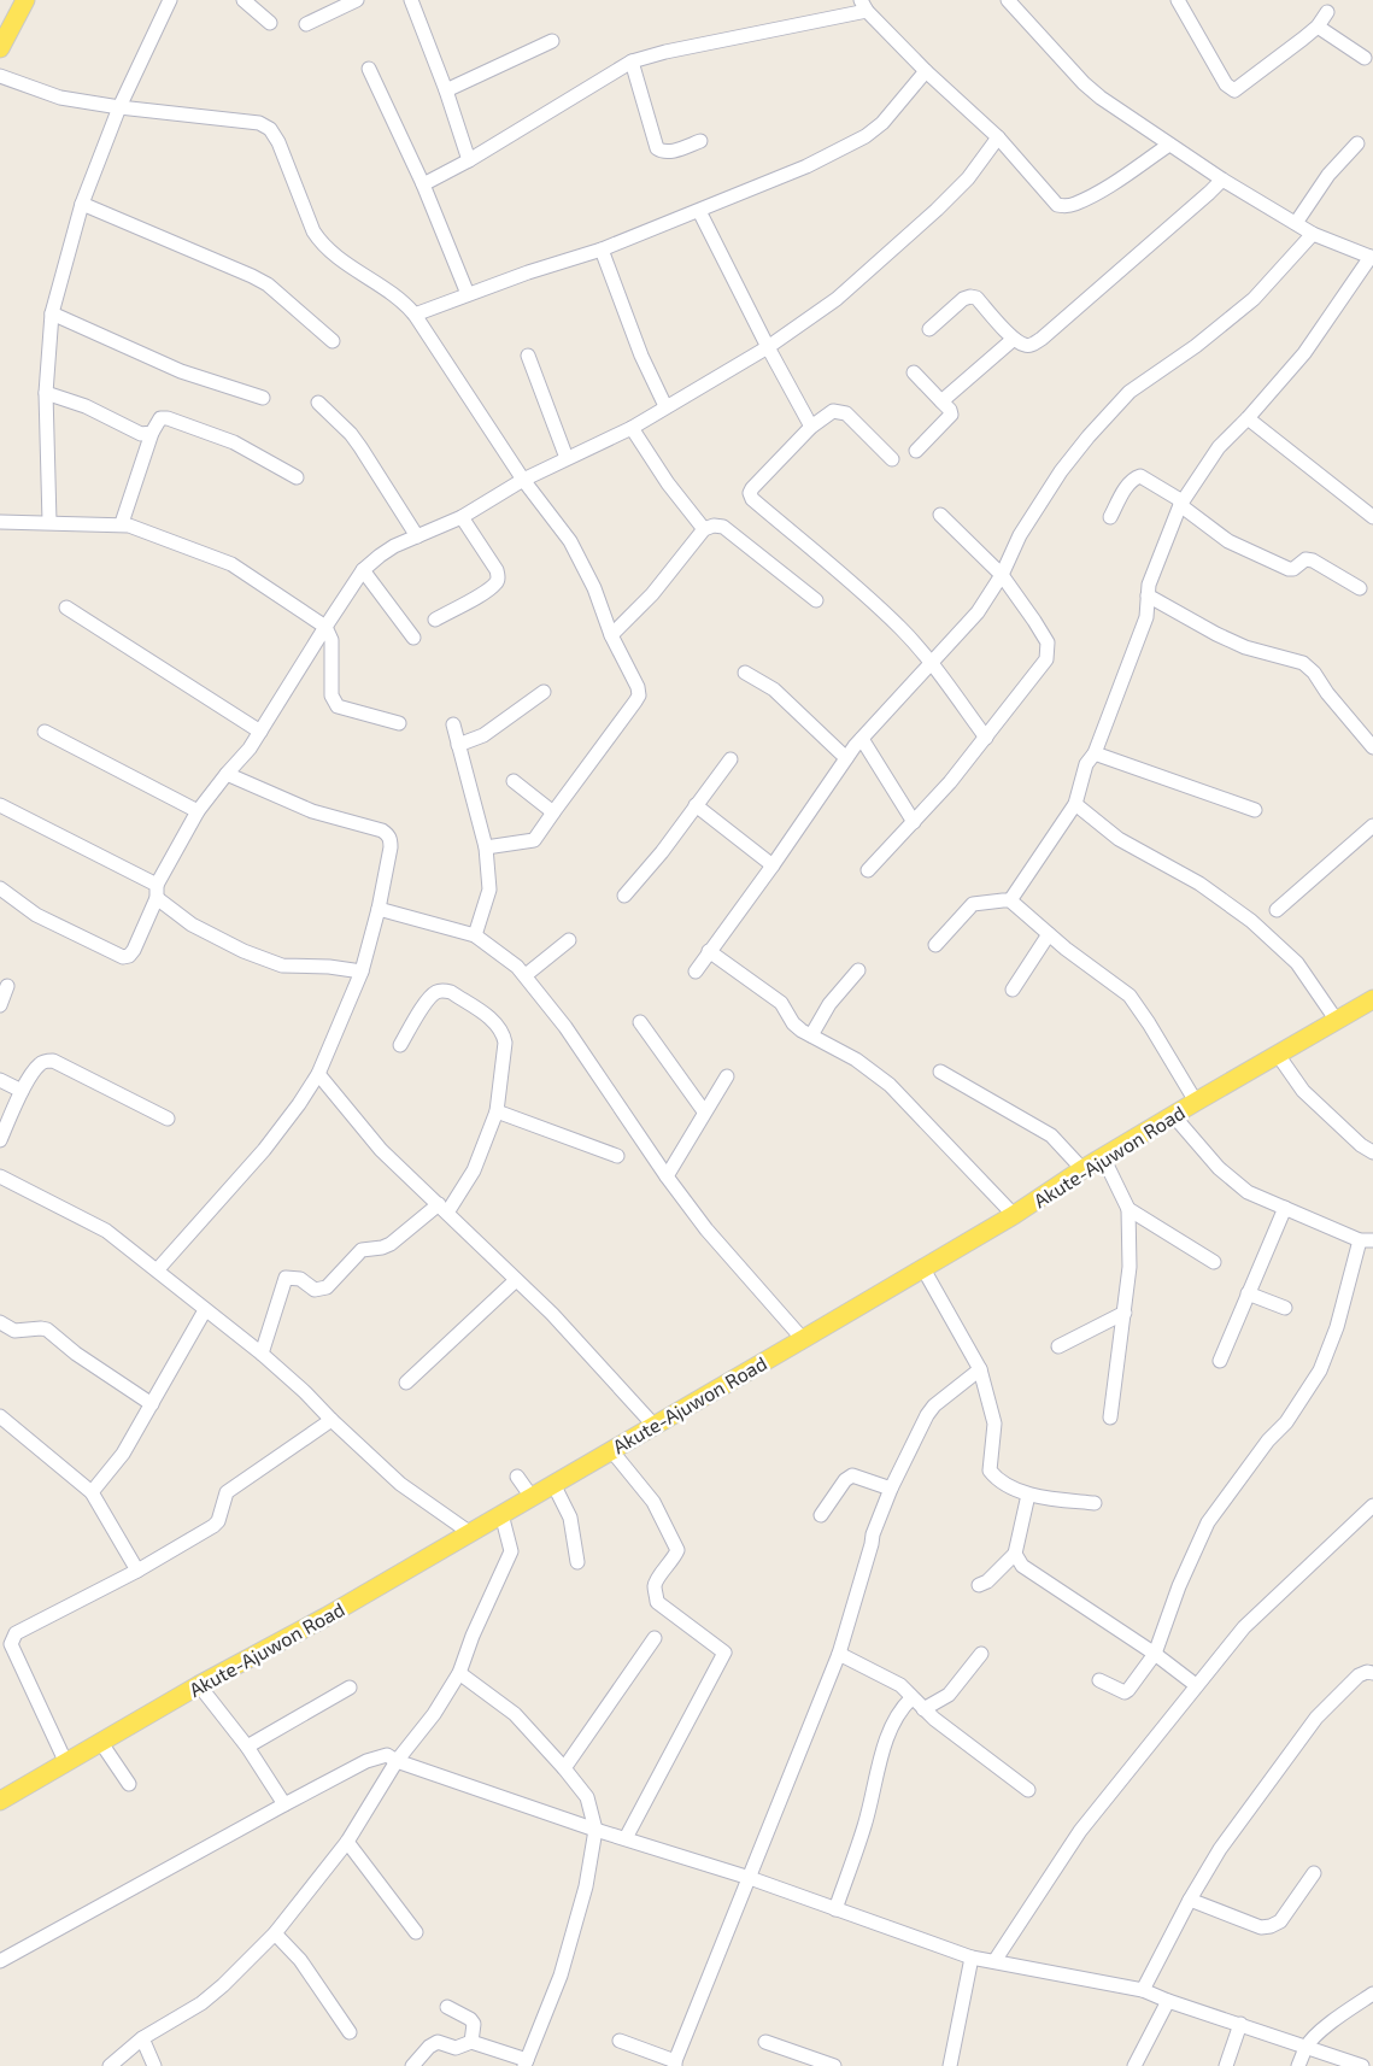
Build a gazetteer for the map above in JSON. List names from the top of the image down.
{
  "streets": {
    "main road": ["Akute-Ajuwon Road"]
  }
}
